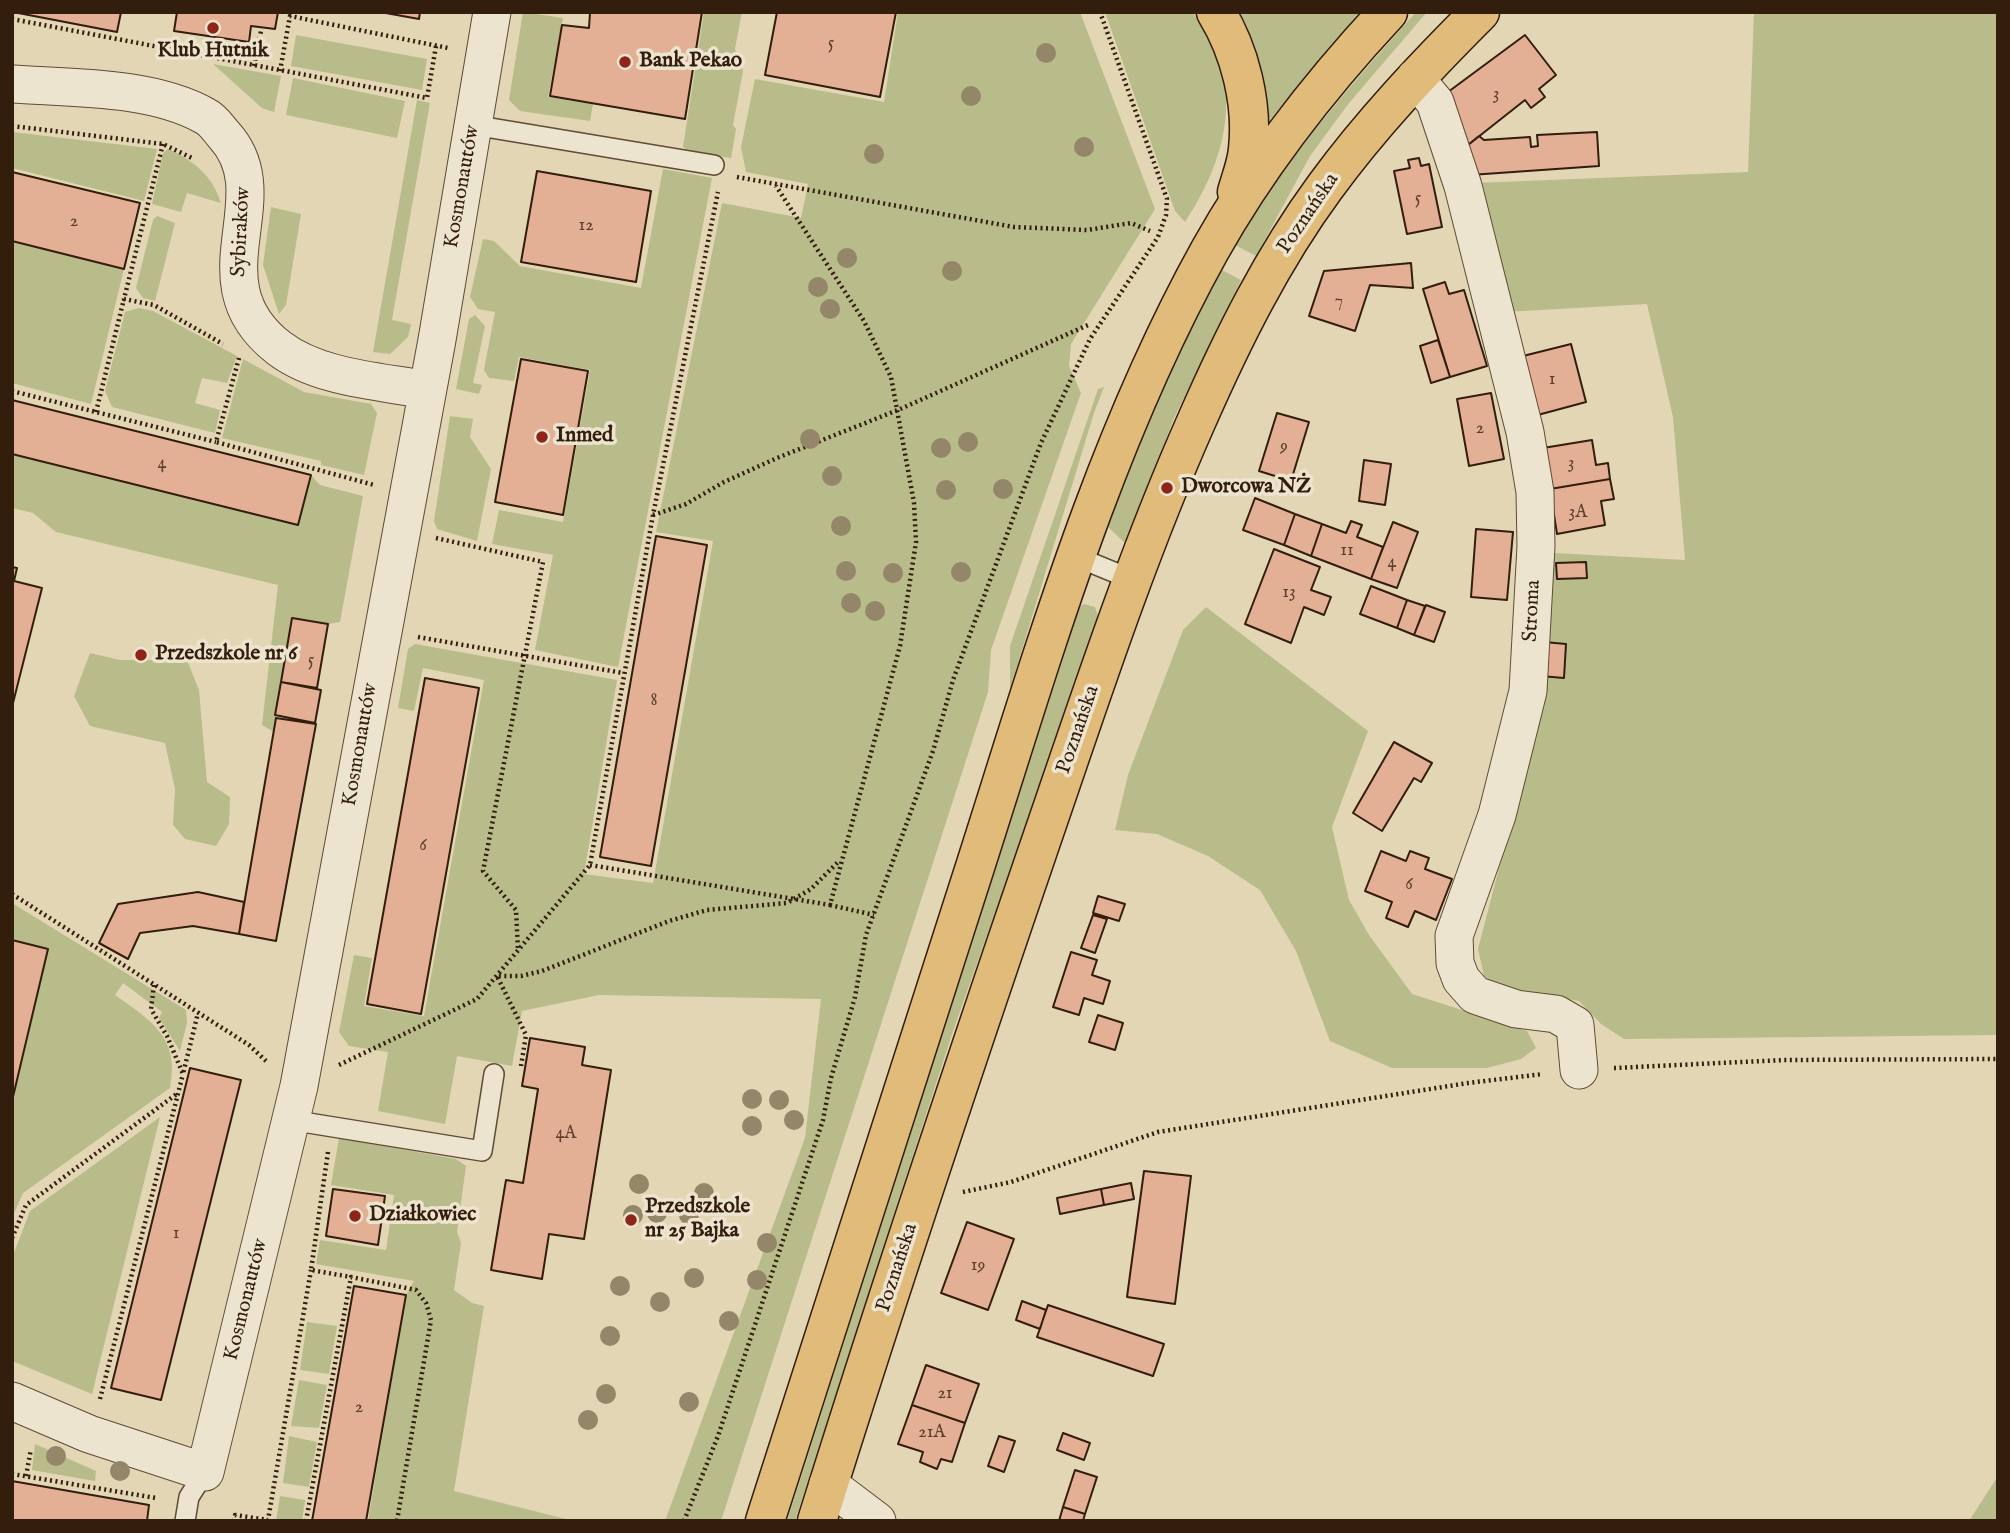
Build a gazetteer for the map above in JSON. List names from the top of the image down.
{
  "streets": {
    "main road": ["Poznańska"],
    "street": ["Kosmonautów", "Sybiraków", "Stroma"]
  },
  "crossings": [
    ["Kosmonautów", "Sybiraków"],
    ["Poznańska", "Stroma"]
  ],
  "places": [
    "Klub Hutnik",
    "Bank Pekao",
    "Inmed",
    "Dworcowa NŻ",
    "Przedszkole nr 6",
    "Działkowiec",
    "Przedszkole nr 25 Bajka"
  ],
  "house_numbers": [
    "5",
    "3",
    "5",
    "2",
    "12",
    "7",
    "1",
    "2",
    "9",
    "4",
    "3",
    "3A",
    "11",
    "4",
    "13",
    "5",
    "8",
    "6",
    "6",
    "4A",
    "1",
    "19",
    "21",
    "2",
    "21A"
  ]
}
